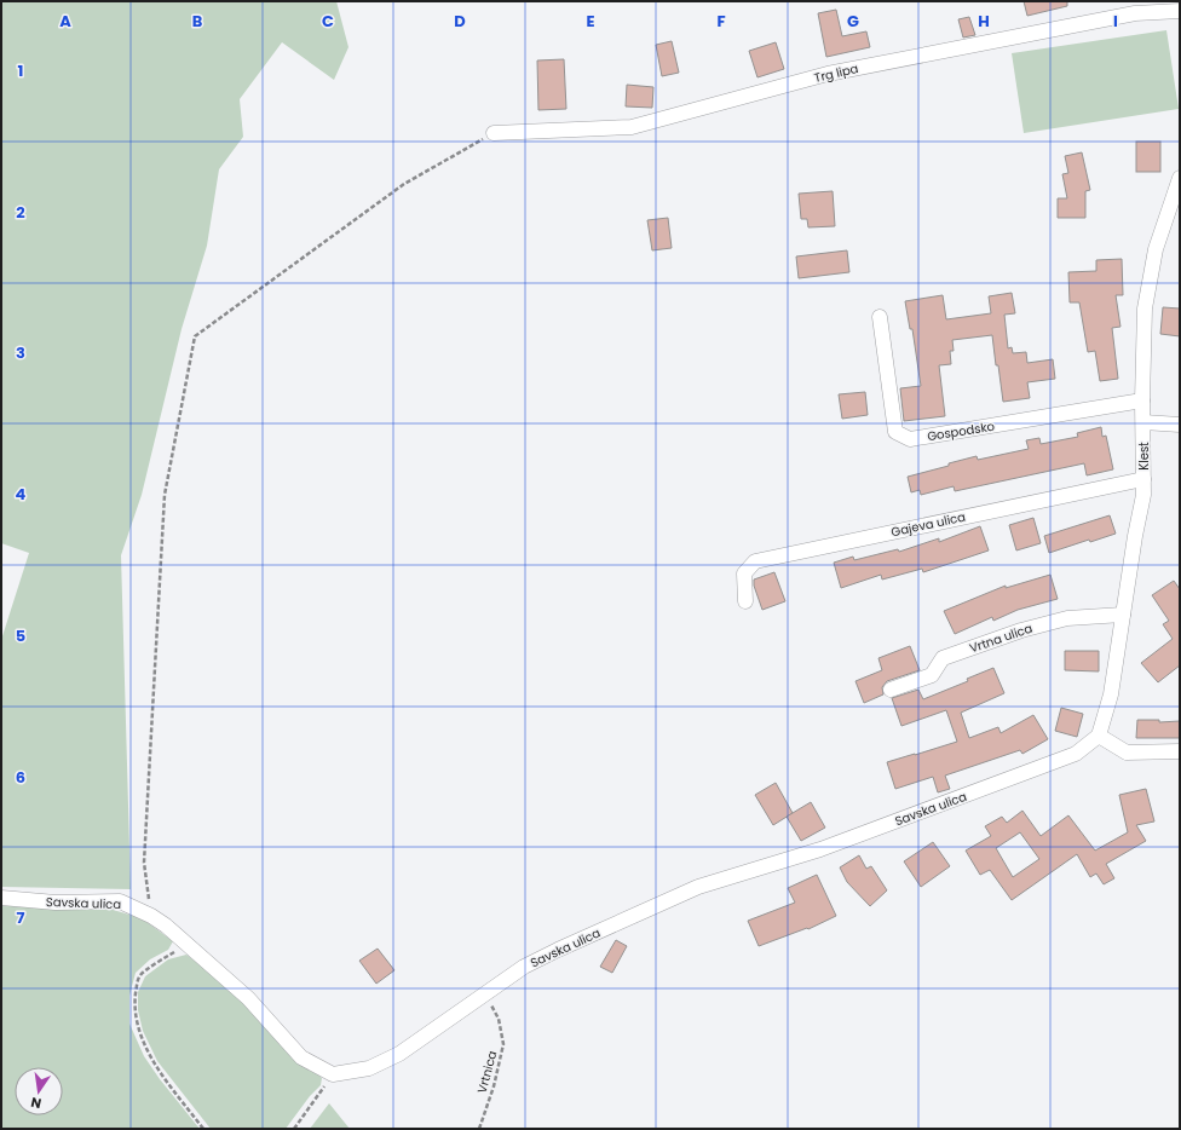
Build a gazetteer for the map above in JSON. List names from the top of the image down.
{
  "streets": {
    "street": [
      "Trg lipa",
      "Gospodsko",
      "Klest",
      "Gajeva ulica",
      "Vrtna ulica",
      "Savska ulica"
    ],
    "path": ["Vrtnica"]
  },
  "crossings": [
    ["Gospodsko", "Klest"],
    ["Klest", "Gajeva ulica"],
    ["Klest", "Vrtna ulica"],
    ["Klest", "Savska ulica"],
    ["Savska ulica", "Vrtnica"]
  ],
  "north": "bottom",
  "grid": {
    "columns": [
      "A",
      "B",
      "C",
      "D",
      "E",
      "F",
      "G",
      "H",
      "I"
    ],
    "rows": [
      "1",
      "2",
      "3",
      "4",
      "5",
      "6",
      "7"
    ]
  }
}
